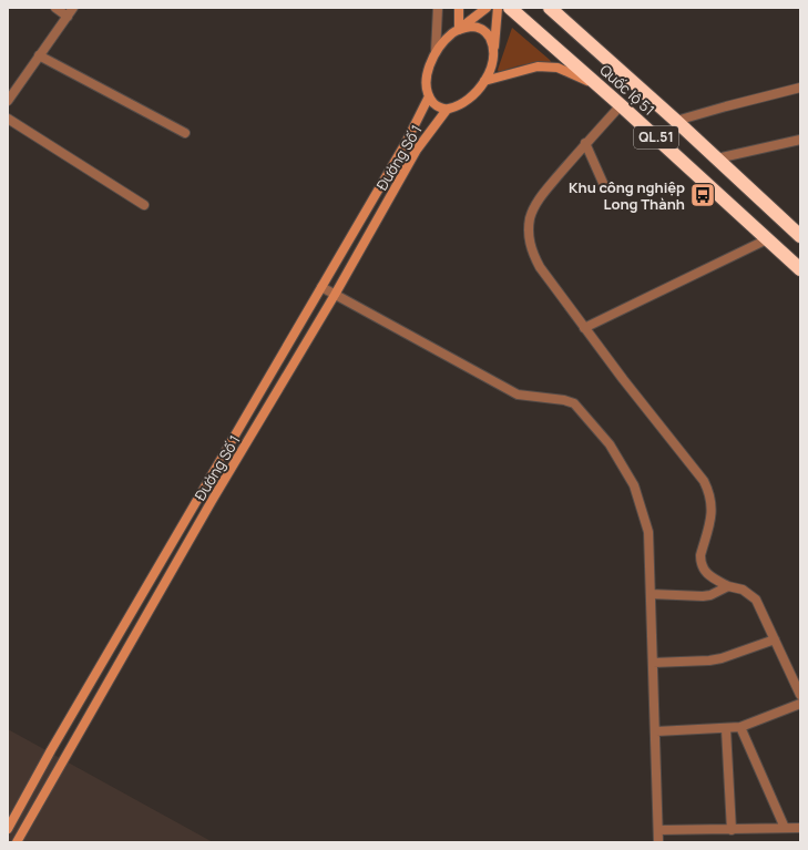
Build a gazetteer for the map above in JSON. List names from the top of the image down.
{
  "streets": {
    "highway": ["Quốc lộ 51", "QL.51"],
    "street": ["Đường Số 1"]
  },
  "places": {
    "bus stop": ["Khu công nghiệp Long Thành"]
  }
}
